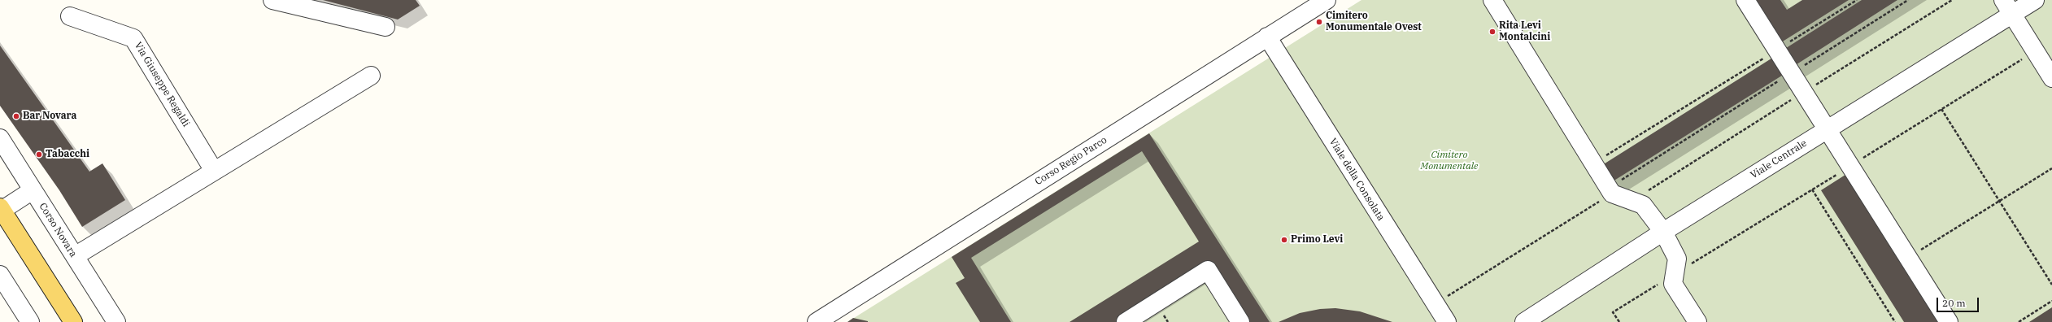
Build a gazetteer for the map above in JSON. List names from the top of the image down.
{
  "streets": {
    "street": [
      "Via Giuseppe Regaldi",
      "Viale Centrale",
      "Corso Regio Parco",
      "Viale della Consolata",
      "Corso Novara"
    ]
  },
  "crossings": [
    ["Corso Regio Parco", "Viale della Consolata"]
  ],
  "parks": ["Cimitero Monumentale"],
  "places": [
    "Cimitero Monumentale Ovest",
    "Rita Levi Montalcini",
    "Bar Novara",
    "Tabacchi",
    "Primo Levi"
  ],
  "scale_bar": "20 m"
}
